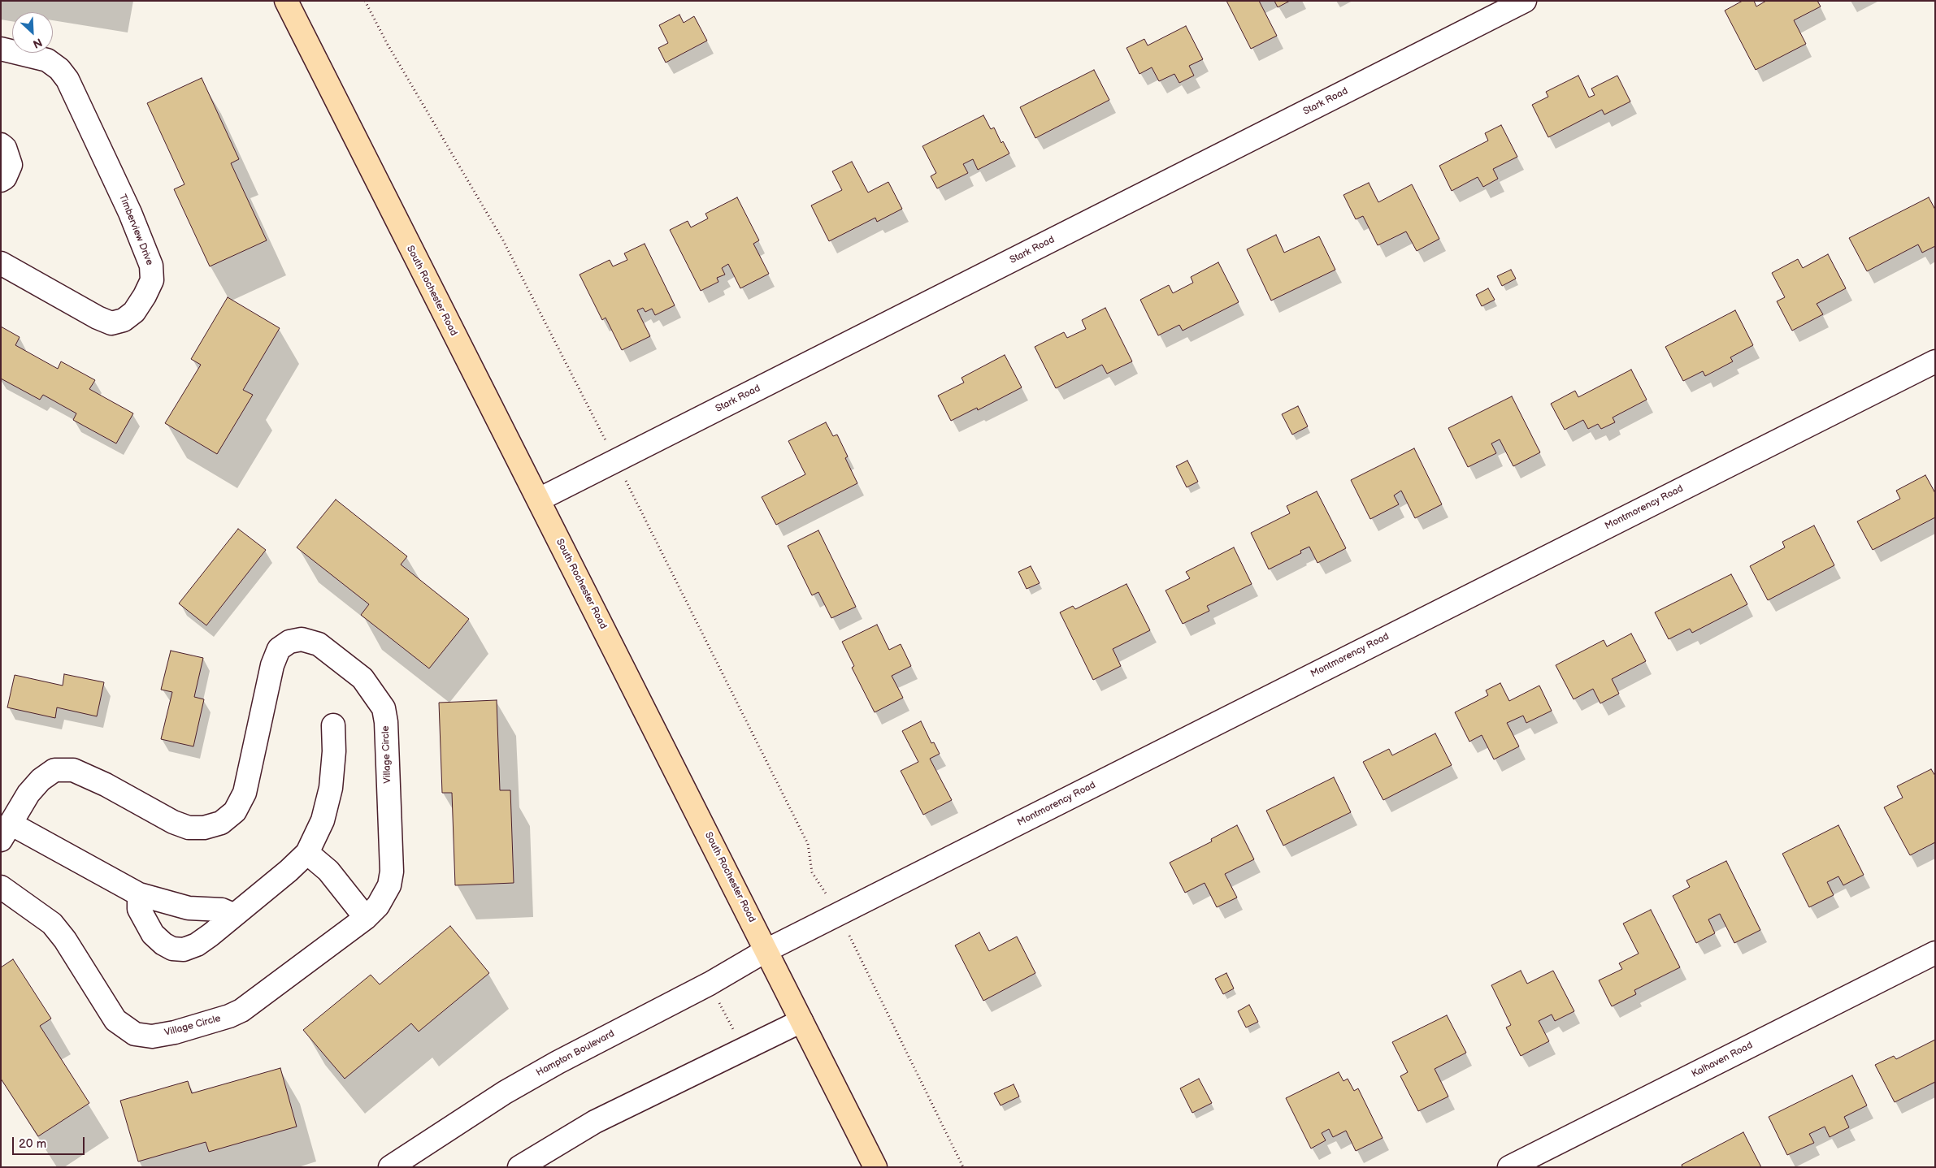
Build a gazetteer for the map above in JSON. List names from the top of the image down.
{
  "streets": {
    "main road": ["South Rochester Road"],
    "street": [
      "Stark Road",
      "Timberview Drive",
      "Montmorency Road",
      "Village Circle",
      "Hampton Boulevard",
      "Kalhaven Road"
    ]
  },
  "crossings": [
    ["Stark Road", "South Rochester Road"],
    ["South Rochester Road", "Montmorency Road"],
    ["South Rochester Road", "Hampton Boulevard"],
    ["Montmorency Road", "Hampton Boulevard"]
  ],
  "scale_bar": "20 m",
  "north": "bottom right"
}
